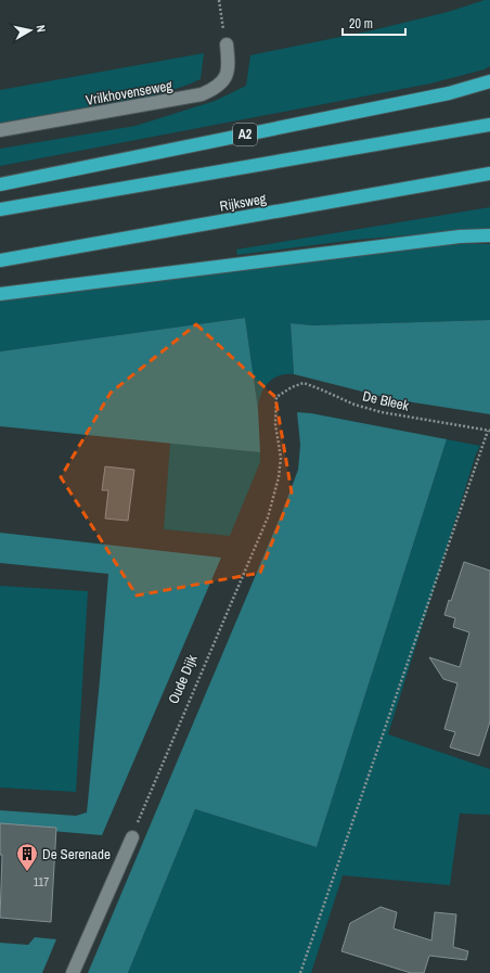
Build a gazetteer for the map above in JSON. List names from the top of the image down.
{
  "streets": {
    "highway": ["A2", "Rijksweg"],
    "street": ["Vrilkhovenseweg"],
    "path": ["De Bleek", "Oude Dijk"]
  },
  "crossings": [
    ["De Bleek", "Oude Dijk"]
  ],
  "places": {
    "building": ["De Serenade"]
  },
  "house_numbers": ["117"],
  "scale_bar": "20 m",
  "north": "right"
}
